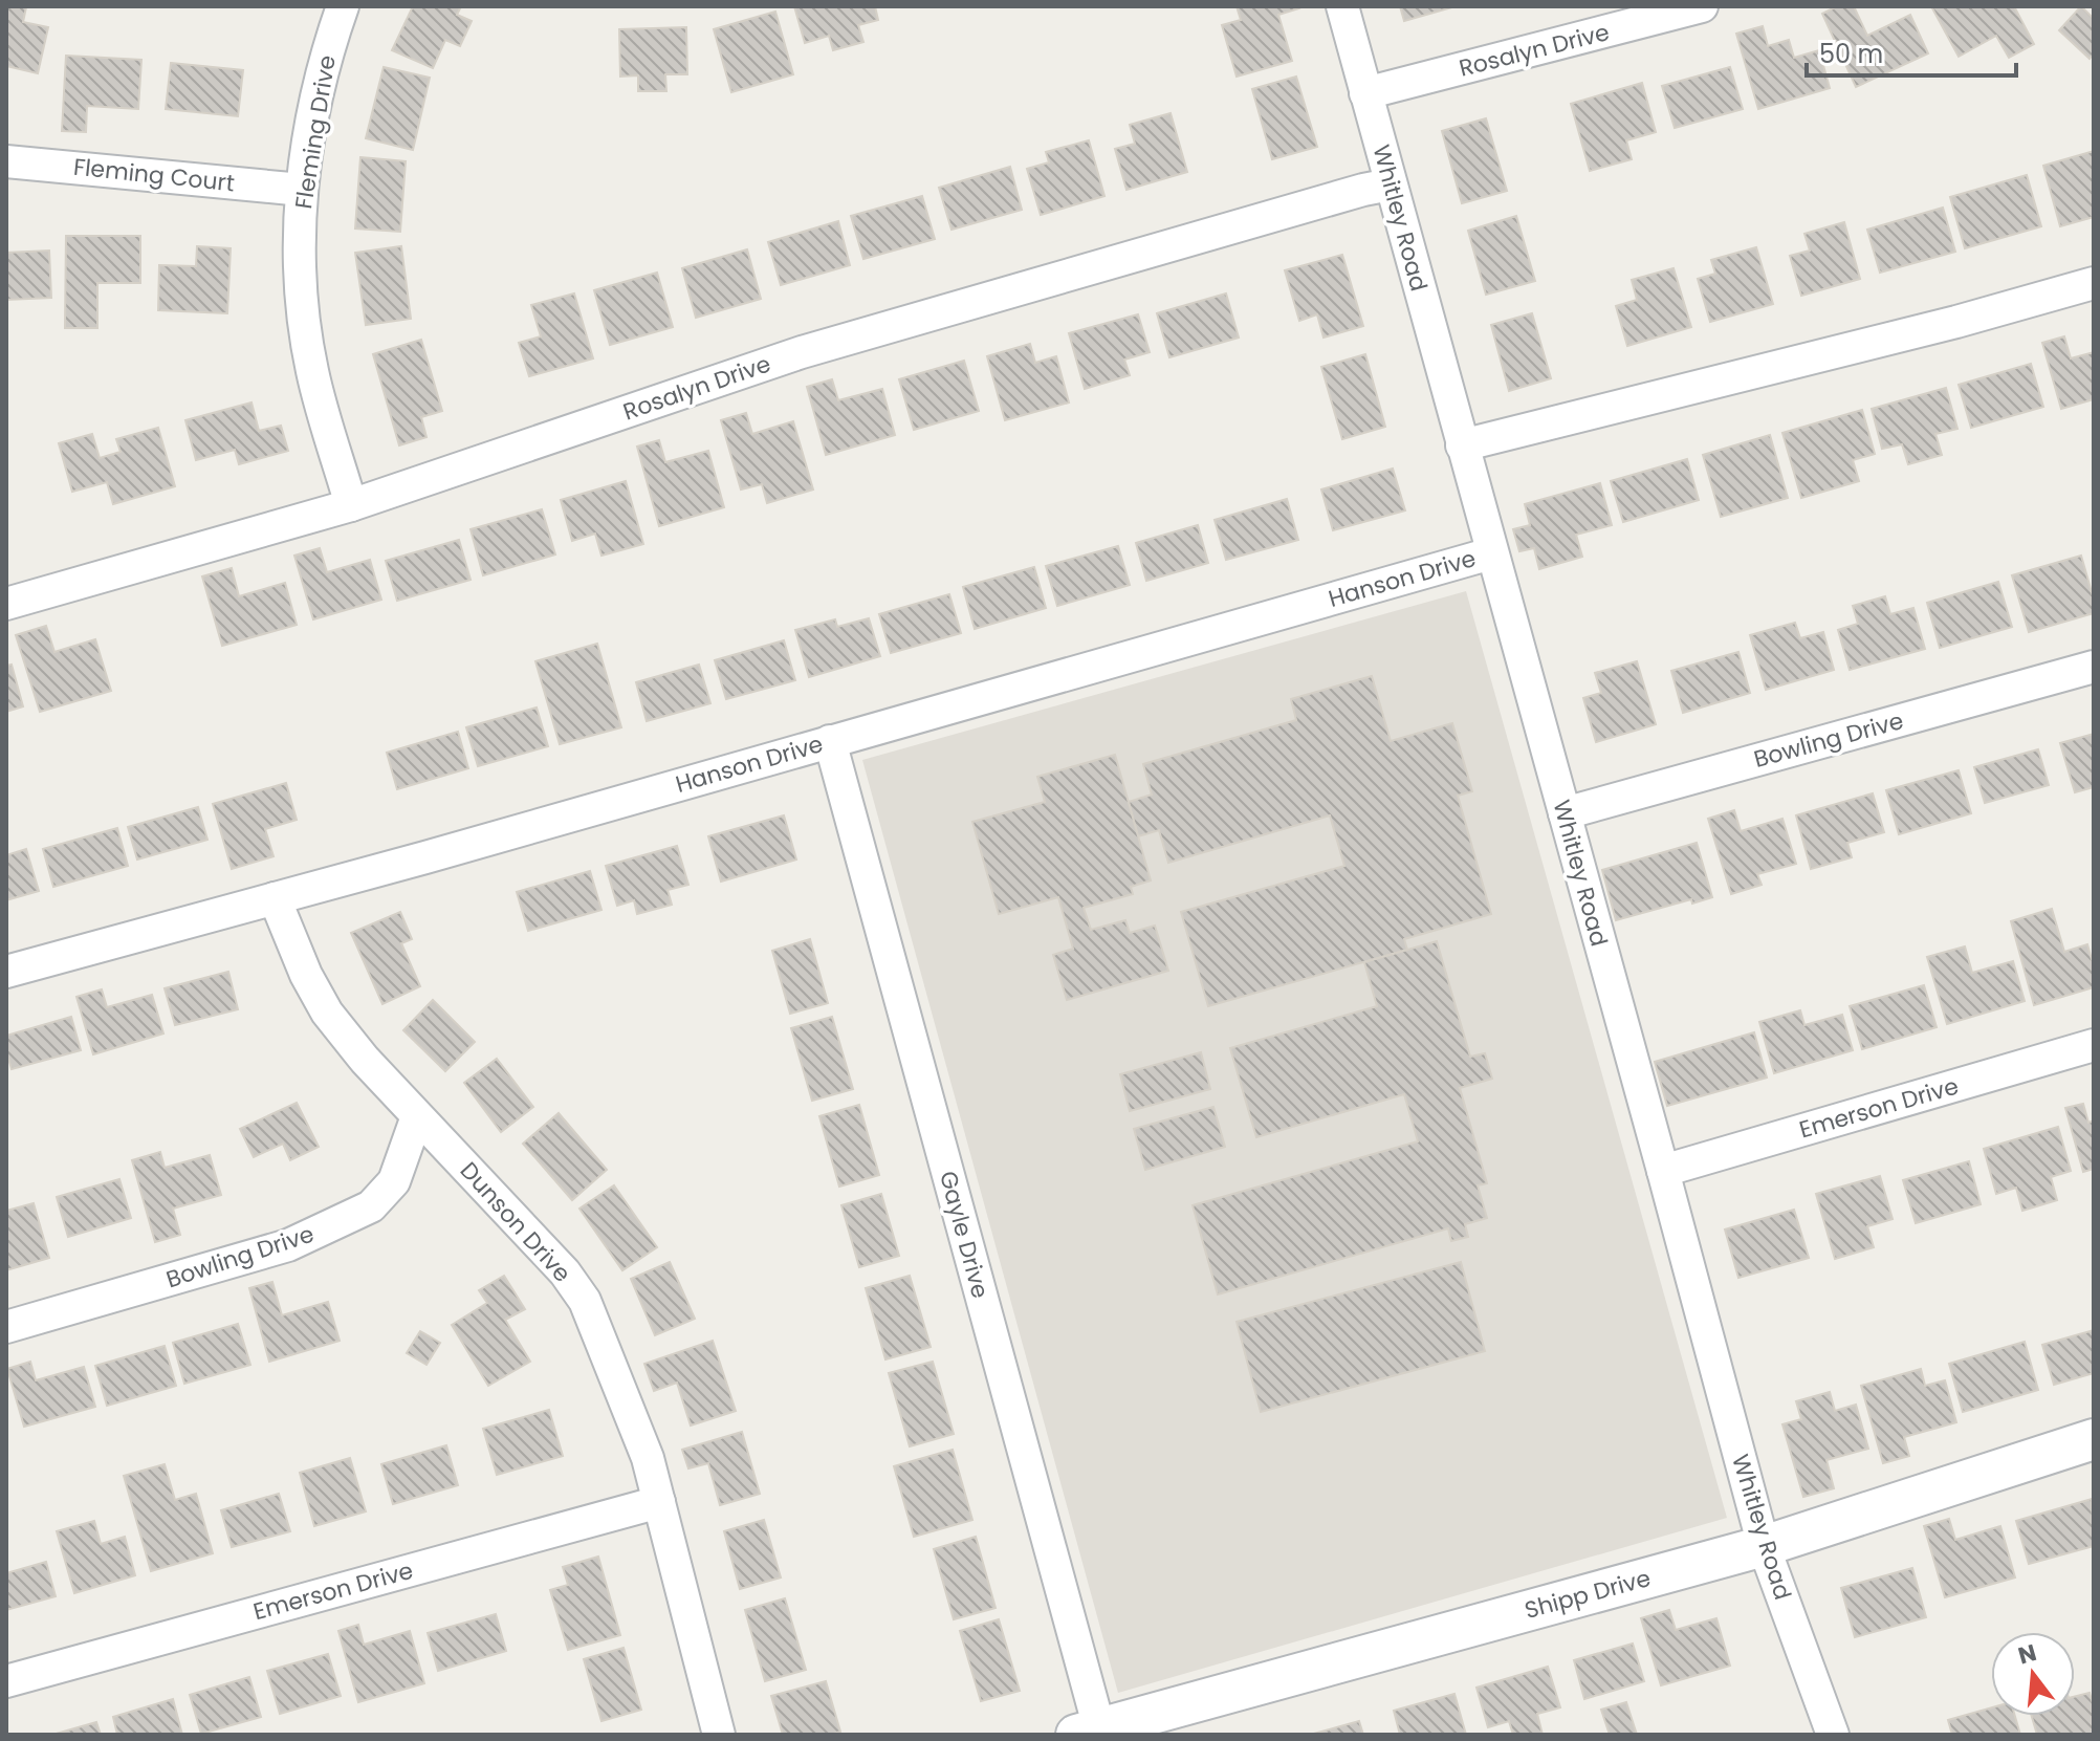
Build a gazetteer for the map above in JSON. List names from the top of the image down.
{
  "streets": {
    "street": [
      "Rosalyn Drive",
      "Fleming Drive",
      "Fleming Court",
      "Whitley Road",
      "Hanson Drive",
      "Bowling Drive",
      "Emerson Drive",
      "Dunson Drive",
      "Gayle Drive",
      "Shipp Drive"
    ]
  },
  "crossings": [
    ["Rosalyn Drive", "Fleming Drive"],
    ["Rosalyn Drive", "Whitley Road"],
    ["Fleming Drive", "Fleming Court"],
    ["Whitley Road", "Hanson Drive"],
    ["Whitley Road", "Bowling Drive"],
    ["Whitley Road", "Emerson Drive"],
    ["Whitley Road", "Shipp Drive"],
    ["Hanson Drive", "Dunson Drive"],
    ["Hanson Drive", "Gayle Drive"],
    ["Bowling Drive", "Dunson Drive"],
    ["Emerson Drive", "Dunson Drive"],
    ["Gayle Drive", "Shipp Drive"]
  ],
  "scale_bar": "50 m",
  "north": "top"
}
